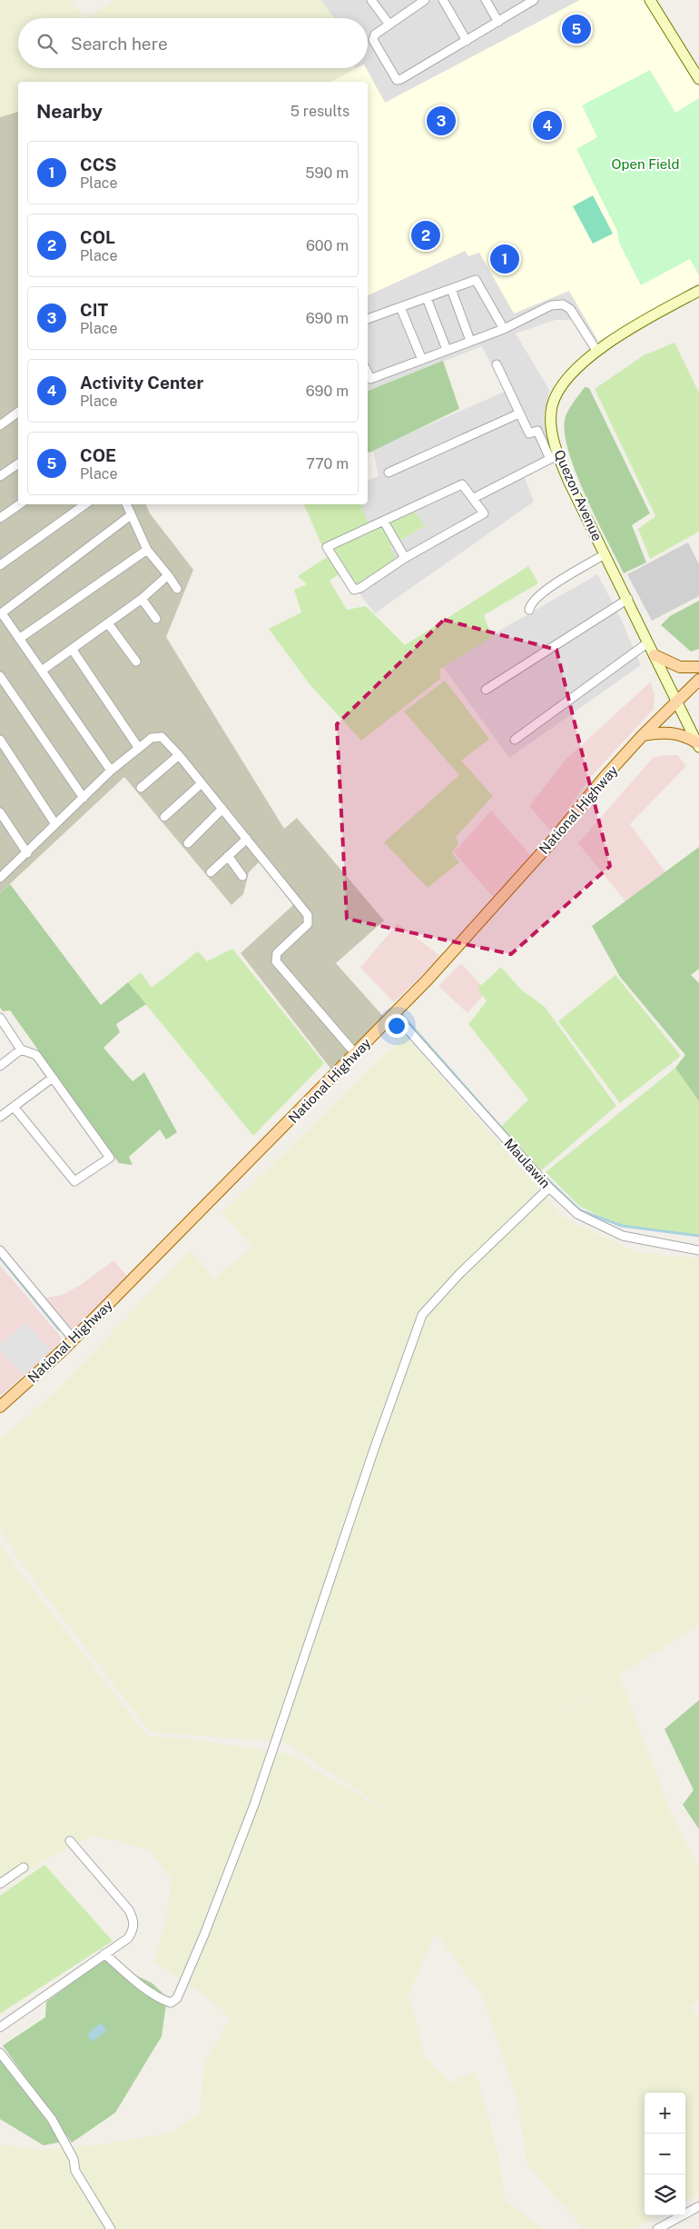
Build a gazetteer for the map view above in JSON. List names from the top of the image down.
{
  "streets": {
    "main road": ["Quezon Avenue", "National Highway"],
    "street": ["Maulawin"]
  },
  "crossings": [
    ["Quezon Avenue", "National Highway"],
    ["National Highway", "Maulawin"]
  ],
  "parks": ["Open Field"],
  "page": {
    "pins": [
      "5",
      "3",
      "4",
      "2",
      "1"
    ],
    "search": "Search here",
    "heading": ["Nearby", "5 results"],
    "list": [
      {
        "mark": "1",
        "name": "CCS",
        "note": "Place",
        "value": "590 m"
      },
      {
        "mark": "2",
        "name": "COL",
        "note": "Place",
        "value": "600 m"
      },
      {
        "mark": "3",
        "name": "CIT",
        "note": "Place",
        "value": "690 m"
      },
      {
        "mark": "4",
        "name": "Activity Center",
        "note": "Place",
        "value": "690 m"
      },
      {
        "mark": "5",
        "name": "COE",
        "note": "Place",
        "value": "770 m"
      }
    ],
    "map_buttons": ["+", "−"]
  }
}
